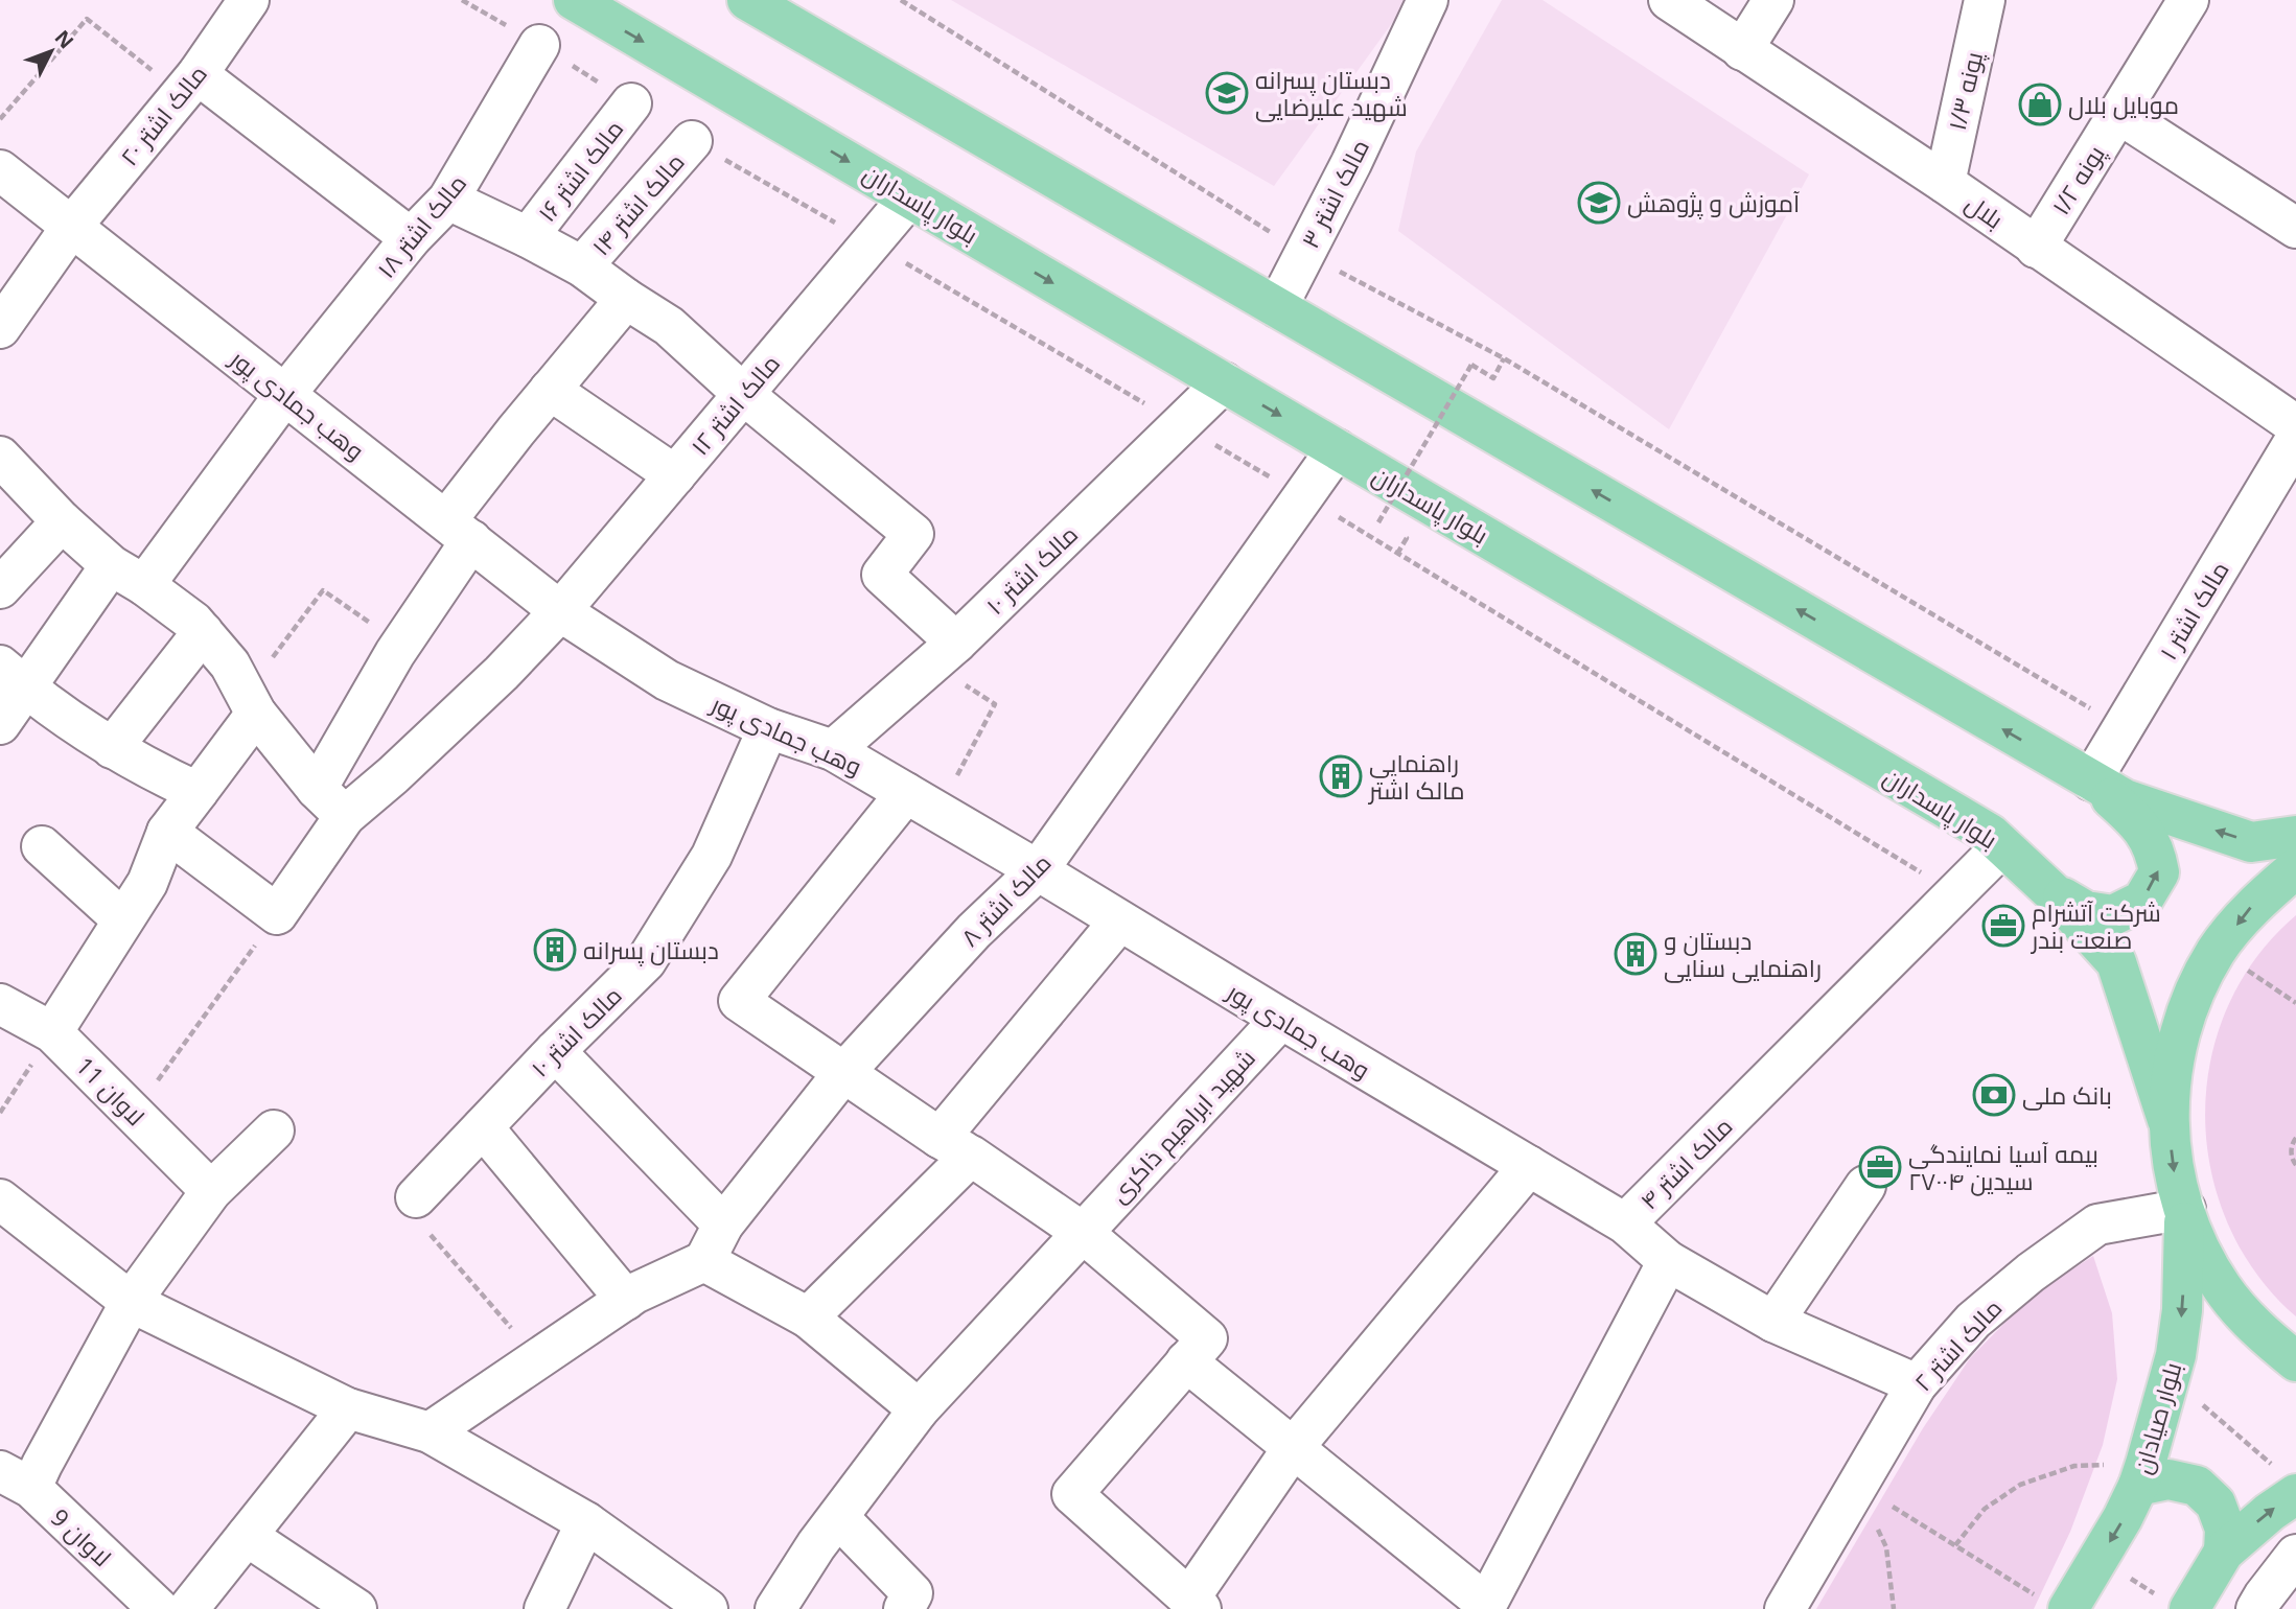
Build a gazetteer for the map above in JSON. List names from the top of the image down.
{
  "streets": {
    "main road": ["بلوار پاسداران", "بلوار صیادان"],
    "street": [
      "پونه ۱/۳",
      "مالک اشتر ۲۰",
      "مالک اشتر ۱۶",
      "پونه ۱/۲",
      "مالک اشتر ۳",
      "مالک اشتر ۱۴",
      "بلال",
      "مالک اشتر ۱۸",
      "وهب جمادی پور",
      "مالک اشتر ۱۲",
      "مالک اشتر ۱۰",
      "مالک اشتر ۱",
      "مالک اشتر ۸",
      "لاوان 11",
      "شهید ابراهیم ذاکری",
      "مالک اشتر ۴",
      "مالک اشتر ۲",
      "لاوان 9"
    ]
  },
  "crossings": [
    ["پونه ۱/۳", "بلال"],
    ["مالک اشتر ۲۰", "وهب جمادی پور"],
    ["پونه ۱/۲", "بلال"],
    ["بلوار پاسداران", "مالک اشتر ۱۲"],
    ["بلوار پاسداران", "مالک اشتر ۱۰"],
    ["بلوار پاسداران", "مالک اشتر ۸"],
    ["بلوار پاسداران", "مالک اشتر ۴"],
    ["مالک اشتر ۱۸", "وهب جمادی پور"],
    ["وهب جمادی پور", "مالک اشتر ۱۲"],
    ["وهب جمادی پور", "مالک اشتر ۱۰"],
    ["وهب جمادی پور", "مالک اشتر ۸"],
    ["وهب جمادی پور", "شهید ابراهیم ذاکری"],
    ["وهب جمادی پور", "مالک اشتر ۴"],
    ["مالک اشتر ۴", "مالک اشتر ۲"],
    ["مالک اشتر ۲", "بلوار صیادان"]
  ],
  "one_way": ["بلوار صیادان"],
  "places": {
    "school or university": ["دبستان پسرانه شهید علیرضایی", "آموزش و پژوهش"],
    "shop": ["موبایل بلال"],
    "building": ["راهنمایی مالک اشتر", "دبستان پسرانه", "دبستان و راهنمایی سنایی"],
    "office": ["شرکت آتشرام صنعت بندر", "بیمه آسیا نمایندگی سیدین ۲۷۰۰۴"],
    "bank": ["بانک ملی"]
  },
  "north": "top right"
}
